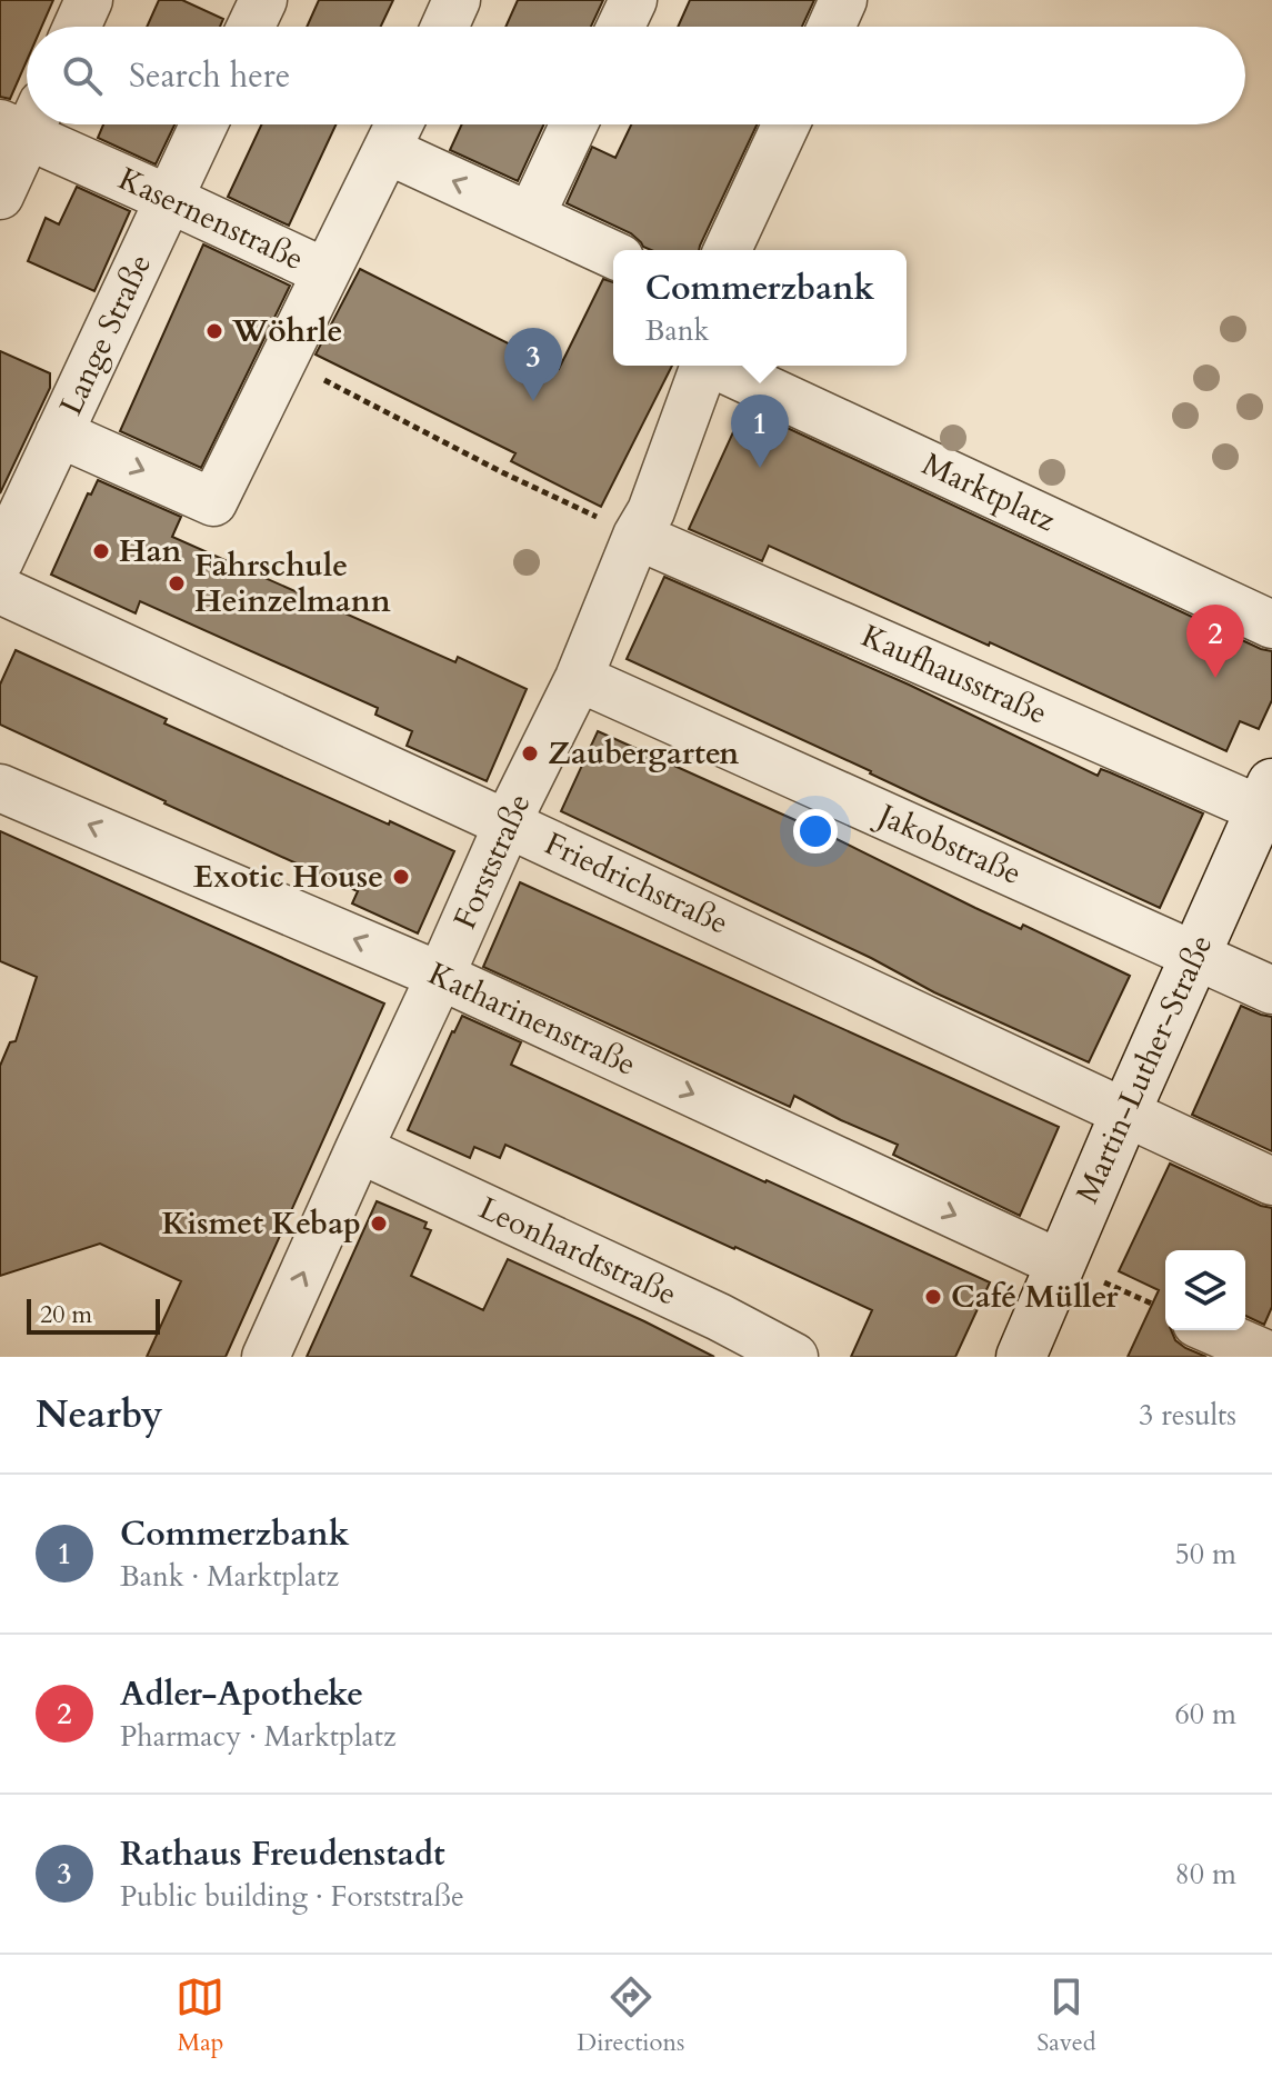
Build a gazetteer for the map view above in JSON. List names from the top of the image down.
{
  "streets": {
    "main road": ["Martin-Luther-Straße"],
    "street": [
      "Kasernenstraße",
      "Lange Straße",
      "Marktplatz",
      "Kaufhausstraße",
      "Jakobstraße",
      "Forststraße",
      "Friedrichstraße",
      "Katharinenstraße",
      "Leonhardtstraße"
    ]
  },
  "crossings": [
    ["Kasernenstraße", "Lange Straße"],
    ["Kaufhausstraße", "Forststraße"],
    ["Kaufhausstraße", "Martin-Luther-Straße"],
    ["Jakobstraße", "Forststraße"],
    ["Jakobstraße", "Martin-Luther-Straße"],
    ["Forststraße", "Friedrichstraße"],
    ["Forststraße", "Katharinenstraße"],
    ["Forststraße", "Leonhardtstraße"],
    ["Friedrichstraße", "Martin-Luther-Straße"],
    ["Katharinenstraße", "Martin-Luther-Straße"]
  ],
  "places": [
    "Wöhrle",
    "Han",
    "Fahrschule Heinzelmann",
    "Zaubergarten",
    "Exotic House",
    "Kismet Kebap",
    "Café Müller"
  ],
  "scale_bar": "20 m",
  "page": {
    "search": "Search here",
    "popup": ["Commerzbank", "Bank"],
    "pins": ["3", "1", "2"],
    "scale": "20 m",
    "heading": ["Nearby", "3 results"],
    "list": [
      {
        "mark": "1",
        "name": "Commerzbank",
        "note": "Bank · Marktplatz",
        "value": "50 m"
      },
      {
        "mark": "2",
        "name": "Adler-Apotheke",
        "note": "Pharmacy · Marktplatz",
        "value": "60 m"
      },
      {
        "mark": "3",
        "name": "Rathaus Freudenstadt",
        "note": "Public building · Forststraße",
        "value": "80 m"
      }
    ],
    "nav": ["Map", "Directions", "Saved"]
  }
}
